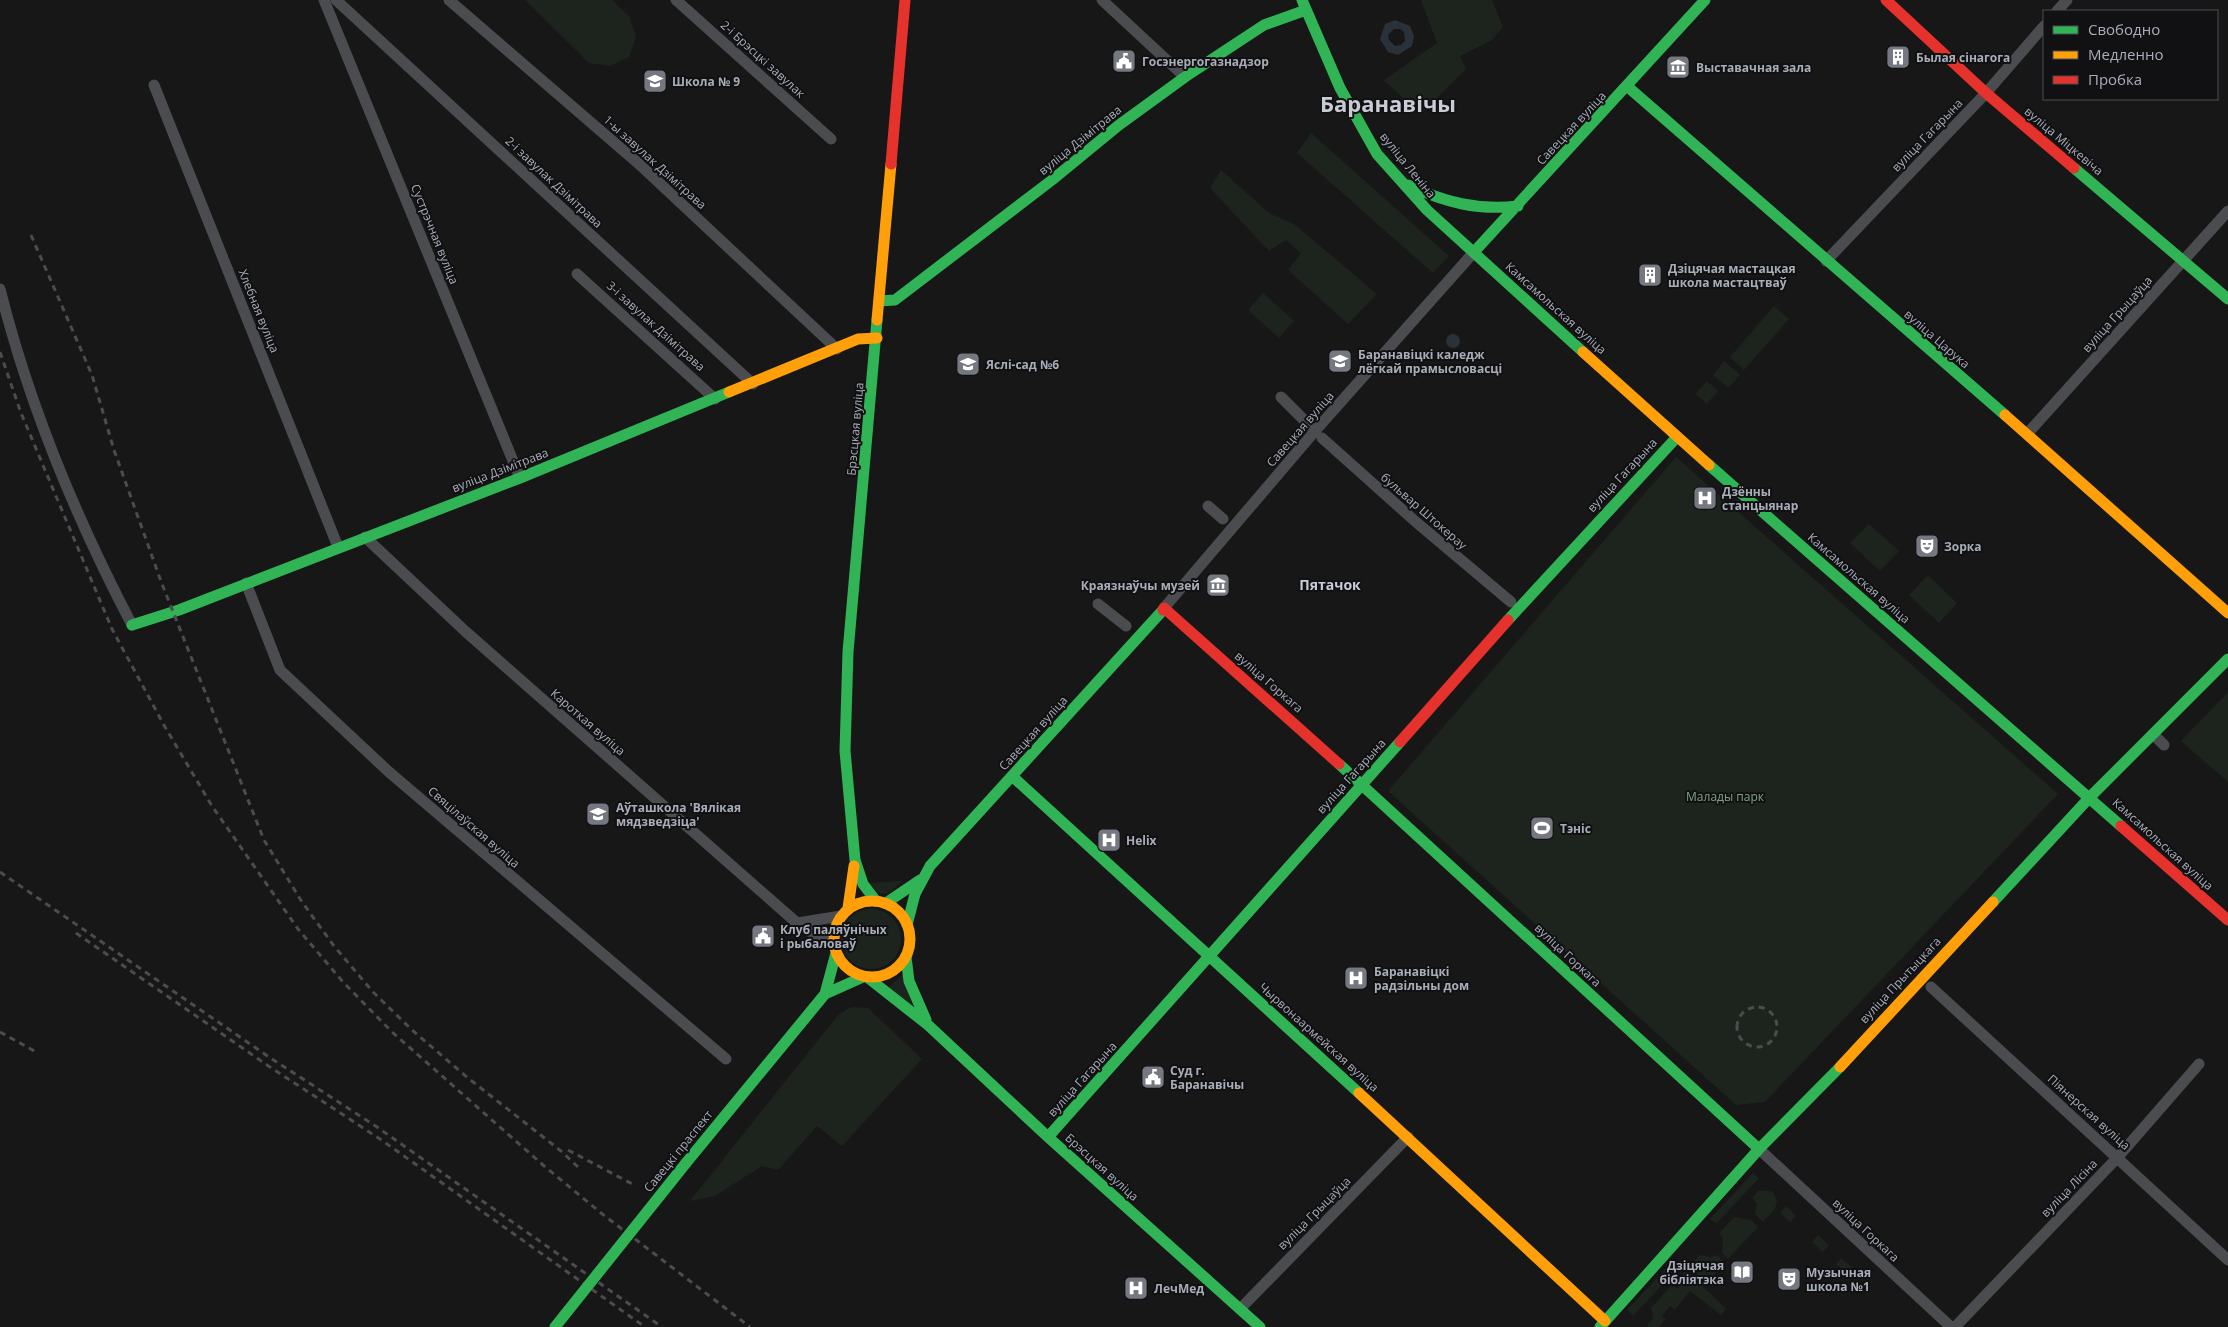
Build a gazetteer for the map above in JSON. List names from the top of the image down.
{
  "streets": {
    "main road": [
      "Савецкая вуліца",
      "вуліца Гагарына",
      "вуліца Дзімітрава",
      "вуліца Міцкевіча",
      "вуліца Леніна",
      "Камсамольская вуліца",
      "вуліца Царука",
      "Брэсцкая вуліца",
      "вуліца Горкага",
      "вуліца Прытыцкага",
      "Чырвонаармейская вуліца",
      "Савецкі праспект"
    ],
    "street": [
      "2-і Брэсцкі завулак",
      "1-ы завулак Дзімітрава",
      "2-і завулак Дзімітрава",
      "Сустрэчная вуліца",
      "Хлебная вуліца",
      "вуліца Грыцаўца",
      "3-і завулак Дзімітрава",
      "бульвар Штокерау",
      "Кароткая вуліца",
      "Свяцілаўская вуліца",
      "Піянерская вуліца",
      "вуліца Лісіна"
    ]
  },
  "crossings": [
    ["Савецкая вуліца", "вуліца Леніна"],
    ["Савецкая вуліца", "Камсамольская вуліца"],
    ["Савецкая вуліца", "вуліца Царука"],
    ["Савецкая вуліца", "Брэсцкая вуліца"],
    ["Савецкая вуліца", "вуліца Горкага"],
    ["Савецкая вуліца", "Кароткая вуліца"],
    ["Савецкая вуліца", "Чырвонаармейская вуліца"],
    ["Савецкая вуліца", "Савецкі праспект"],
    ["вуліца Гагарына", "вуліца Міцкевіча"],
    ["вуліца Гагарына", "Камсамольская вуліца"],
    ["вуліца Гагарына", "вуліца Царука"],
    ["вуліца Гагарына", "Брэсцкая вуліца"],
    ["вуліца Гагарына", "вуліца Горкага"],
    ["вуліца Гагарына", "Чырвонаармейская вуліца"],
    ["вуліца Дзімітрава", "1-ы завулак Дзімітрава"],
    ["вуліца Дзімітрава", "вуліца Леніна"],
    ["вуліца Дзімітрава", "2-і завулак Дзімітрава"],
    ["вуліца Дзімітрава", "Сустрэчная вуліца"],
    ["вуліца Дзімітрава", "Хлебная вуліца"],
    ["вуліца Дзімітрава", "3-і завулак Дзімітрава"],
    ["вуліца Дзімітрава", "Брэсцкая вуліца"],
    ["вуліца Дзімітрава", "Кароткая вуліца"],
    ["вуліца Дзімітрава", "Свяцілаўская вуліца"],
    ["вуліца Міцкевіча", "вуліца Грыцаўца"],
    ["вуліца Леніна", "Камсамольская вуліца"],
    ["Камсамольская вуліца", "вуліца Прытыцкага"],
    ["вуліца Грыцаўца", "вуліца Царука"],
    ["вуліца Грыцаўца", "Брэсцкая вуліца"],
    ["вуліца Грыцаўца", "Чырвонаармейская вуліца"],
    ["Брэсцкая вуліца", "Кароткая вуліца"],
    ["Брэсцкая вуліца", "Савецкі праспект"],
    ["вуліца Горкага", "вуліца Прытыцкага"],
    ["Кароткая вуліца", "Савецкі праспект"],
    ["вуліца Прытыцкага", "Чырвонаармейская вуліца"],
    ["Піянерская вуліца", "вуліца Лісіна"]
  ],
  "districts": ["Баранавічы", "Пятачок"],
  "parks": ["Малады парк"],
  "places": {
    "building": ["Былая сінагога", "Дзіцячая мастацкая школа мастацтваў"],
    "public building": ["Госэнергогазнадзор", "Клуб паляўнічых і рыбаловаў", "Суд г. Баранавічы"],
    "museum": ["Выставачная зала", "Краязнаўчы музей"],
    "school or university": [
      "Школа № 9",
      "Баранавіцкі каледж лёгкай прамысловасці",
      "Яслі-сад №6",
      "Аўташкола 'Вялікая мядзведзіца'"
    ],
    "hospital": [
      "Дзённы станцыянар",
      "Helix",
      "Баранавіцкі радзільны дом",
      "ЛечМед"
    ],
    "theatre": ["Зорка", "Музычная школа №1"],
    "sports": ["Тэніс"],
    "library": ["Дзіцячая бібліятэка"]
  },
  "legend": ["Свободно", "Медленно", "Пробка"]
}
